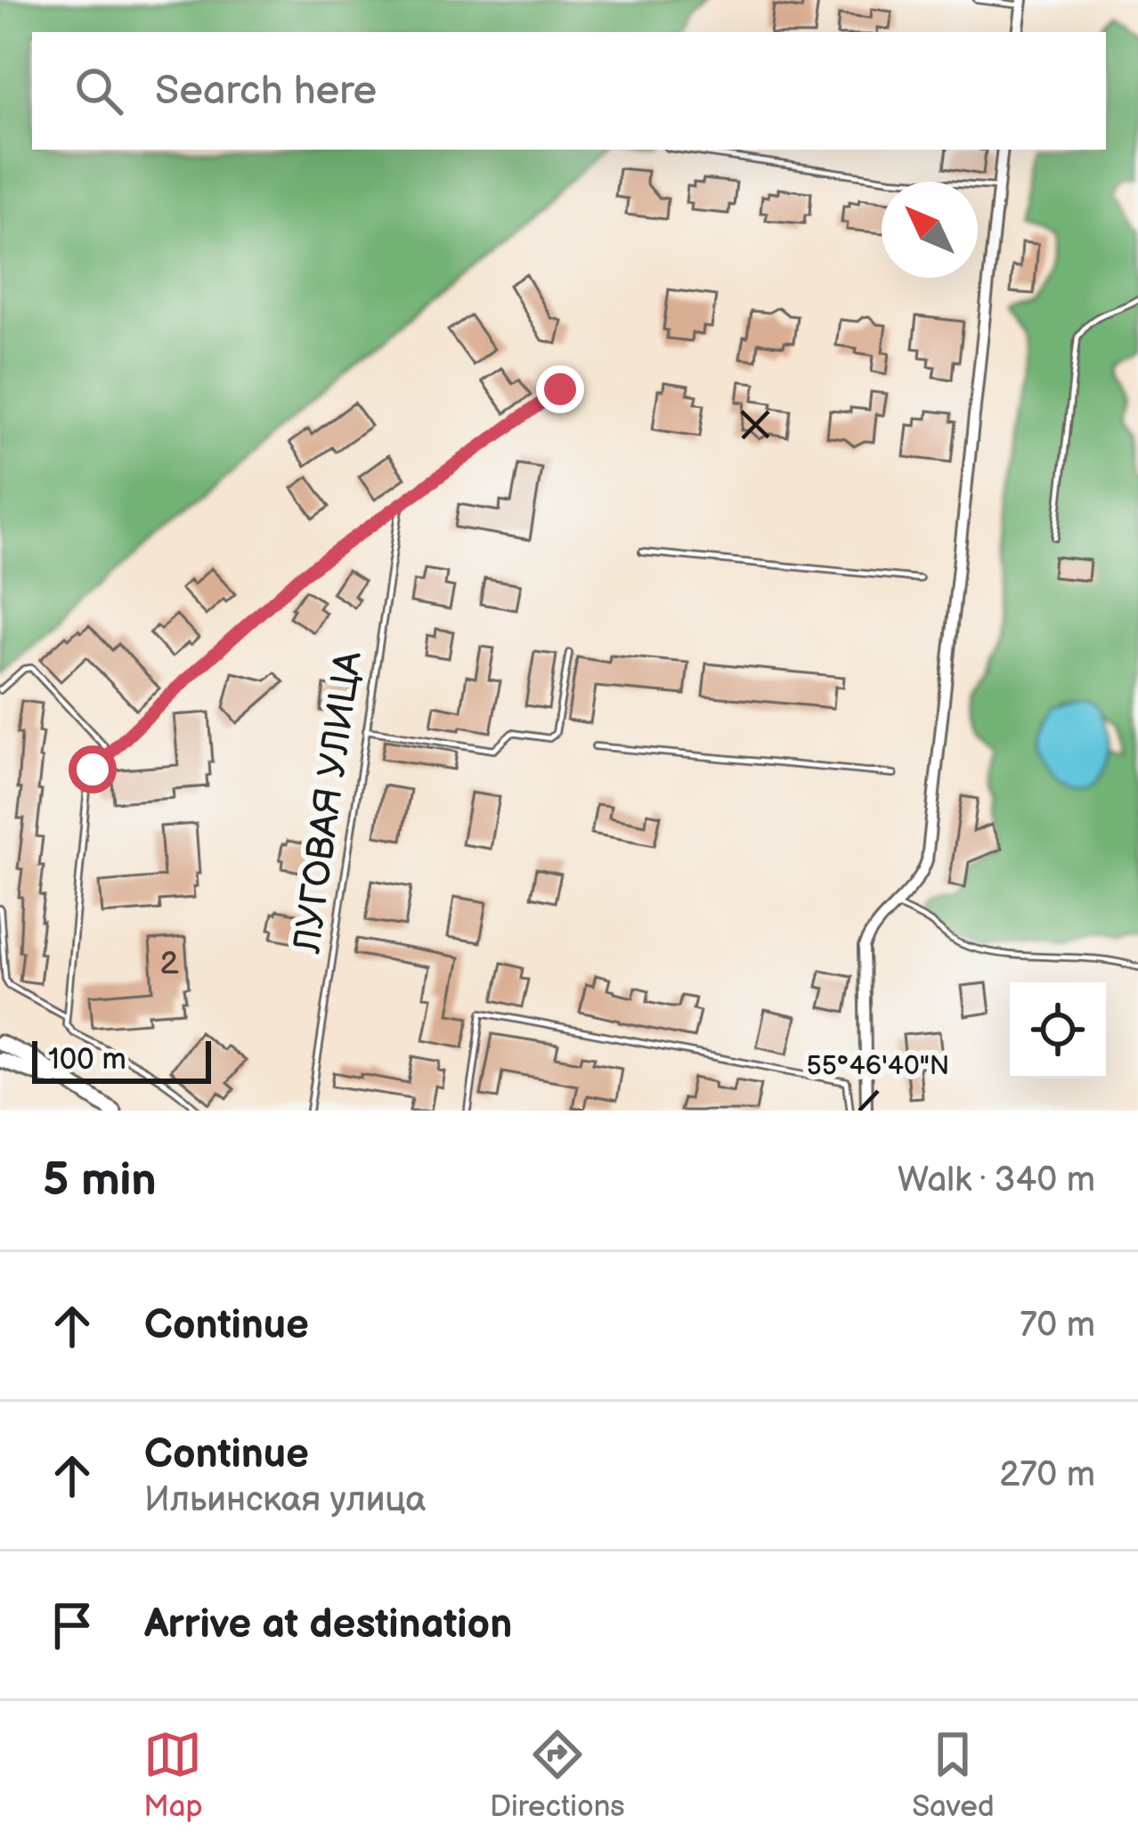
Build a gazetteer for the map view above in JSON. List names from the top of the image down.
{
  "streets": {
    "lane": ["ЛУГОВАЯ УЛИЦА"]
  },
  "house_numbers": ["2"],
  "scale_bar": "100 m",
  "north": "top left",
  "page": {
    "search": "Search here",
    "scale": "100 m",
    "heading": ["5 min", "Walk · 340 m"],
    "list": [
      ["Continue", "70 m"],
      ["Continue", "Ильинская улица", "270 m"],
      "Arrive at destination"
    ],
    "nav": ["Map", "Directions", "Saved"]
  },
  "coordinates": ["55°46'40\"N"]
}
